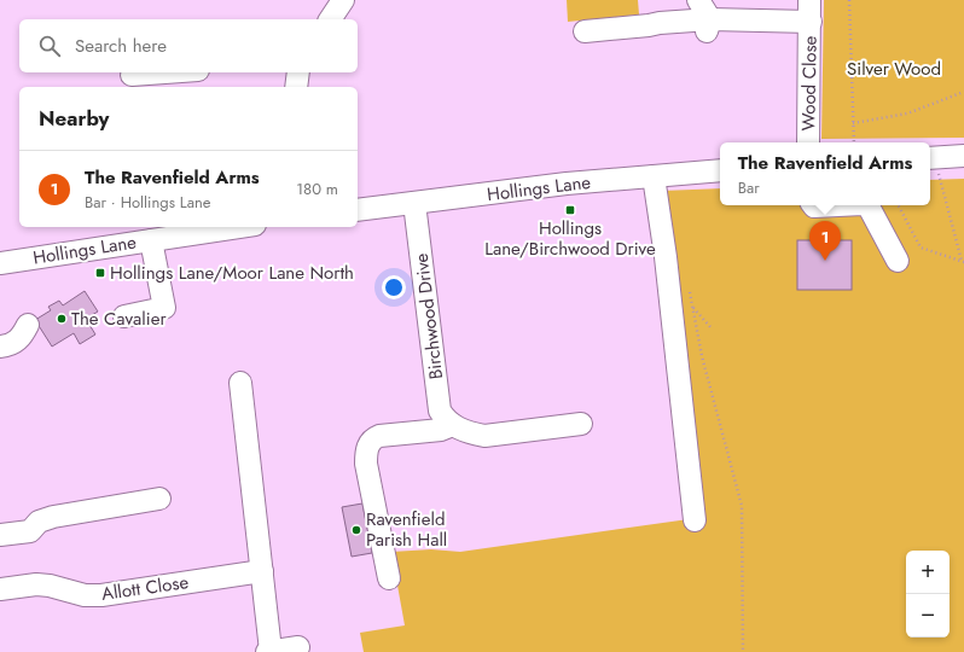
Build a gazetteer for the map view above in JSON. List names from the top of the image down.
{
  "streets": {
    "street": [
      "Wood Close",
      "Hollings Lane",
      "Birchwood Drive",
      "Allott Close"
    ]
  },
  "crossings": [
    ["Hollings Lane", "Birchwood Drive"]
  ],
  "parks": ["Silver Wood"],
  "places": {
    "transit": ["Hollings Lane/Birchwood Drive", "Hollings Lane/Moor Lane North"],
    "other": ["The Cavalier", "Ravenfield Parish Hall"]
  },
  "page": {
    "search": "Search here",
    "heading": "Nearby",
    "popup": ["The Ravenfield Arms", "Bar"],
    "list": [
      {
        "mark": "1",
        "name": "The Ravenfield Arms",
        "note": "Bar · Hollings Lane",
        "value": "180 m"
      }
    ],
    "pins": "1",
    "map_buttons": ["+", "−"]
  }
}
